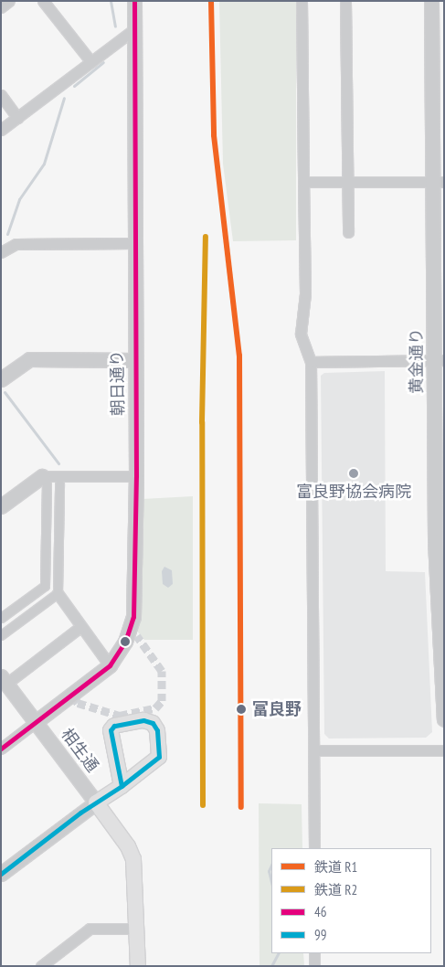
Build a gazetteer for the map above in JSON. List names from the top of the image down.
{
  "streets": {
    "street": ["黄金通り", "朝日通り", "相生通"]
  },
  "crossings": [
    ["朝日通り", "相生通"]
  ],
  "places": ["富良野協会病院", "富良野"],
  "lines": [
    "rail line R1",
    "transit line 46",
    "rail line R2",
    "transit line 99"
  ],
  "legend": [
    "鉄道 R1",
    "鉄道 R2",
    "46",
    "99"
  ]
}
